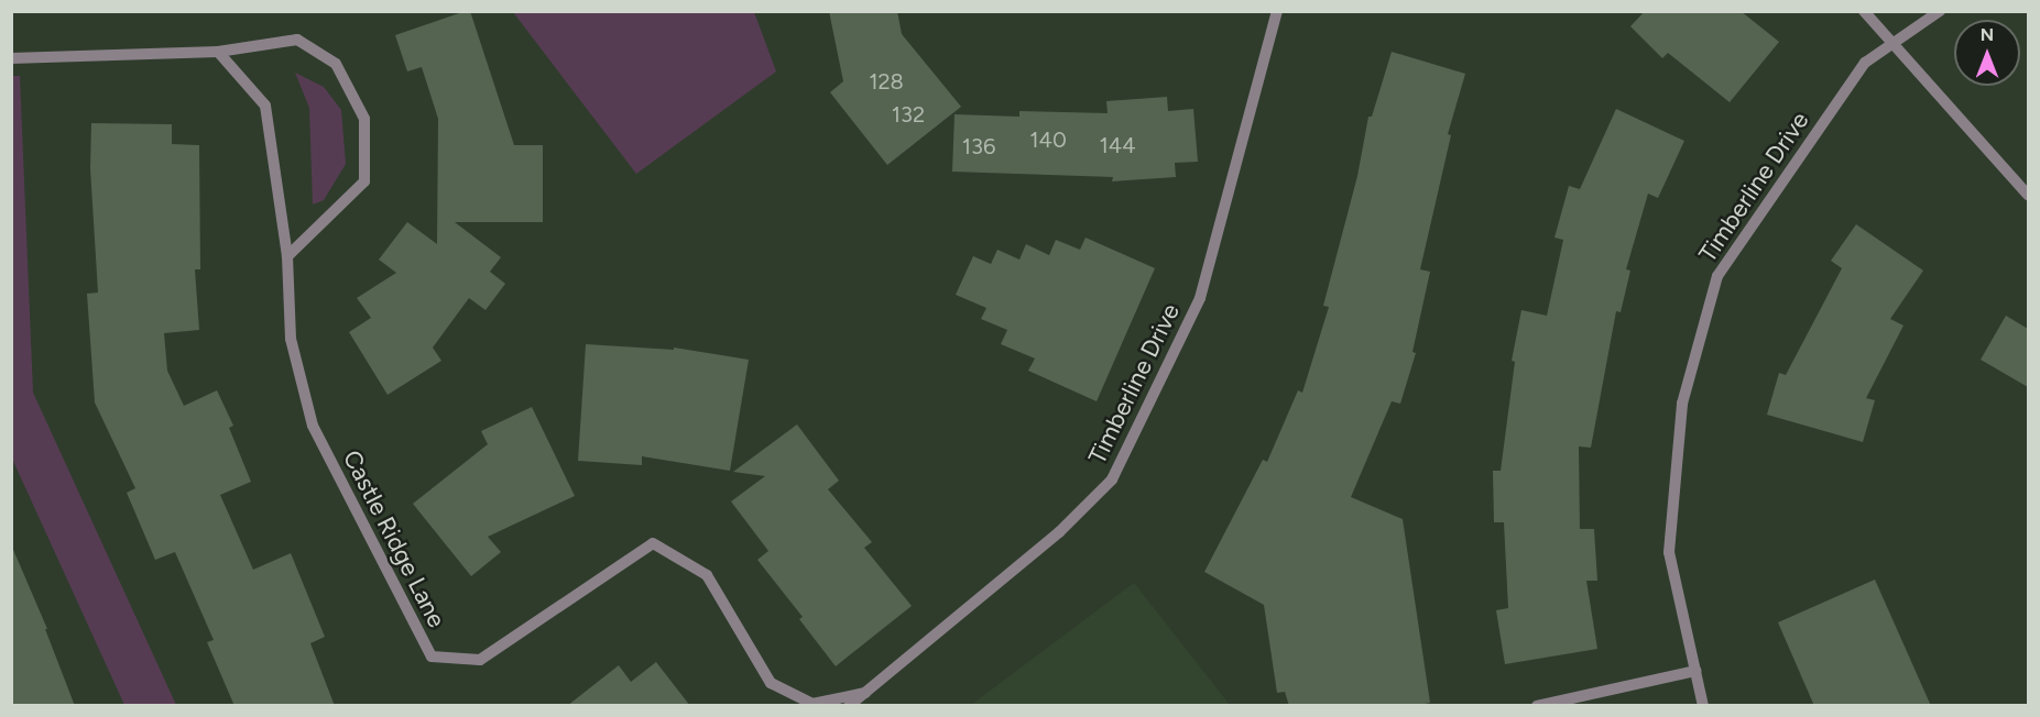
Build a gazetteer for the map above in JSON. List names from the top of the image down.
{
  "streets": {
    "street": ["Timberline Drive", "Castle Ridge Lane"]
  },
  "crossings": [
    ["Timberline Drive", "Castle Ridge Lane"]
  ],
  "house_numbers": [
    "128",
    "132",
    "140",
    "144",
    "136"
  ],
  "north": "top"
}
